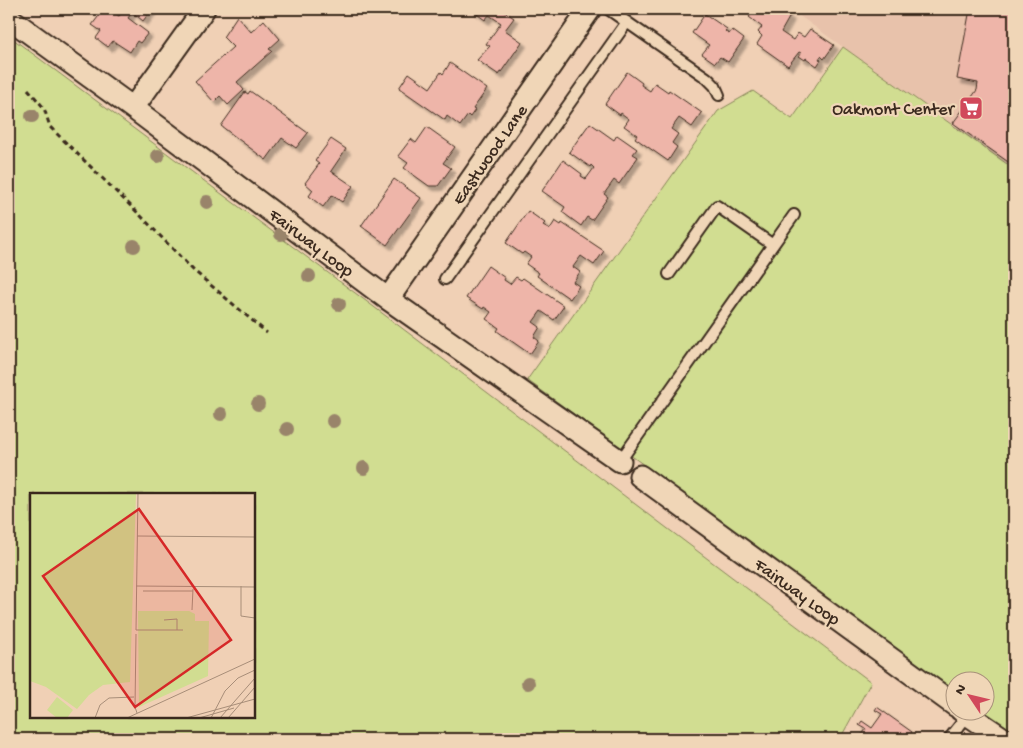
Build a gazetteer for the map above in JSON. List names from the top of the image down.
{
  "streets": {
    "street": ["Eastwood Lane", "Fairway Loop"]
  },
  "crossings": [
    ["Eastwood Lane", "Fairway Loop"]
  ],
  "places": {
    "supermarket": ["Oakmont Center"]
  },
  "north": "top left"
}
